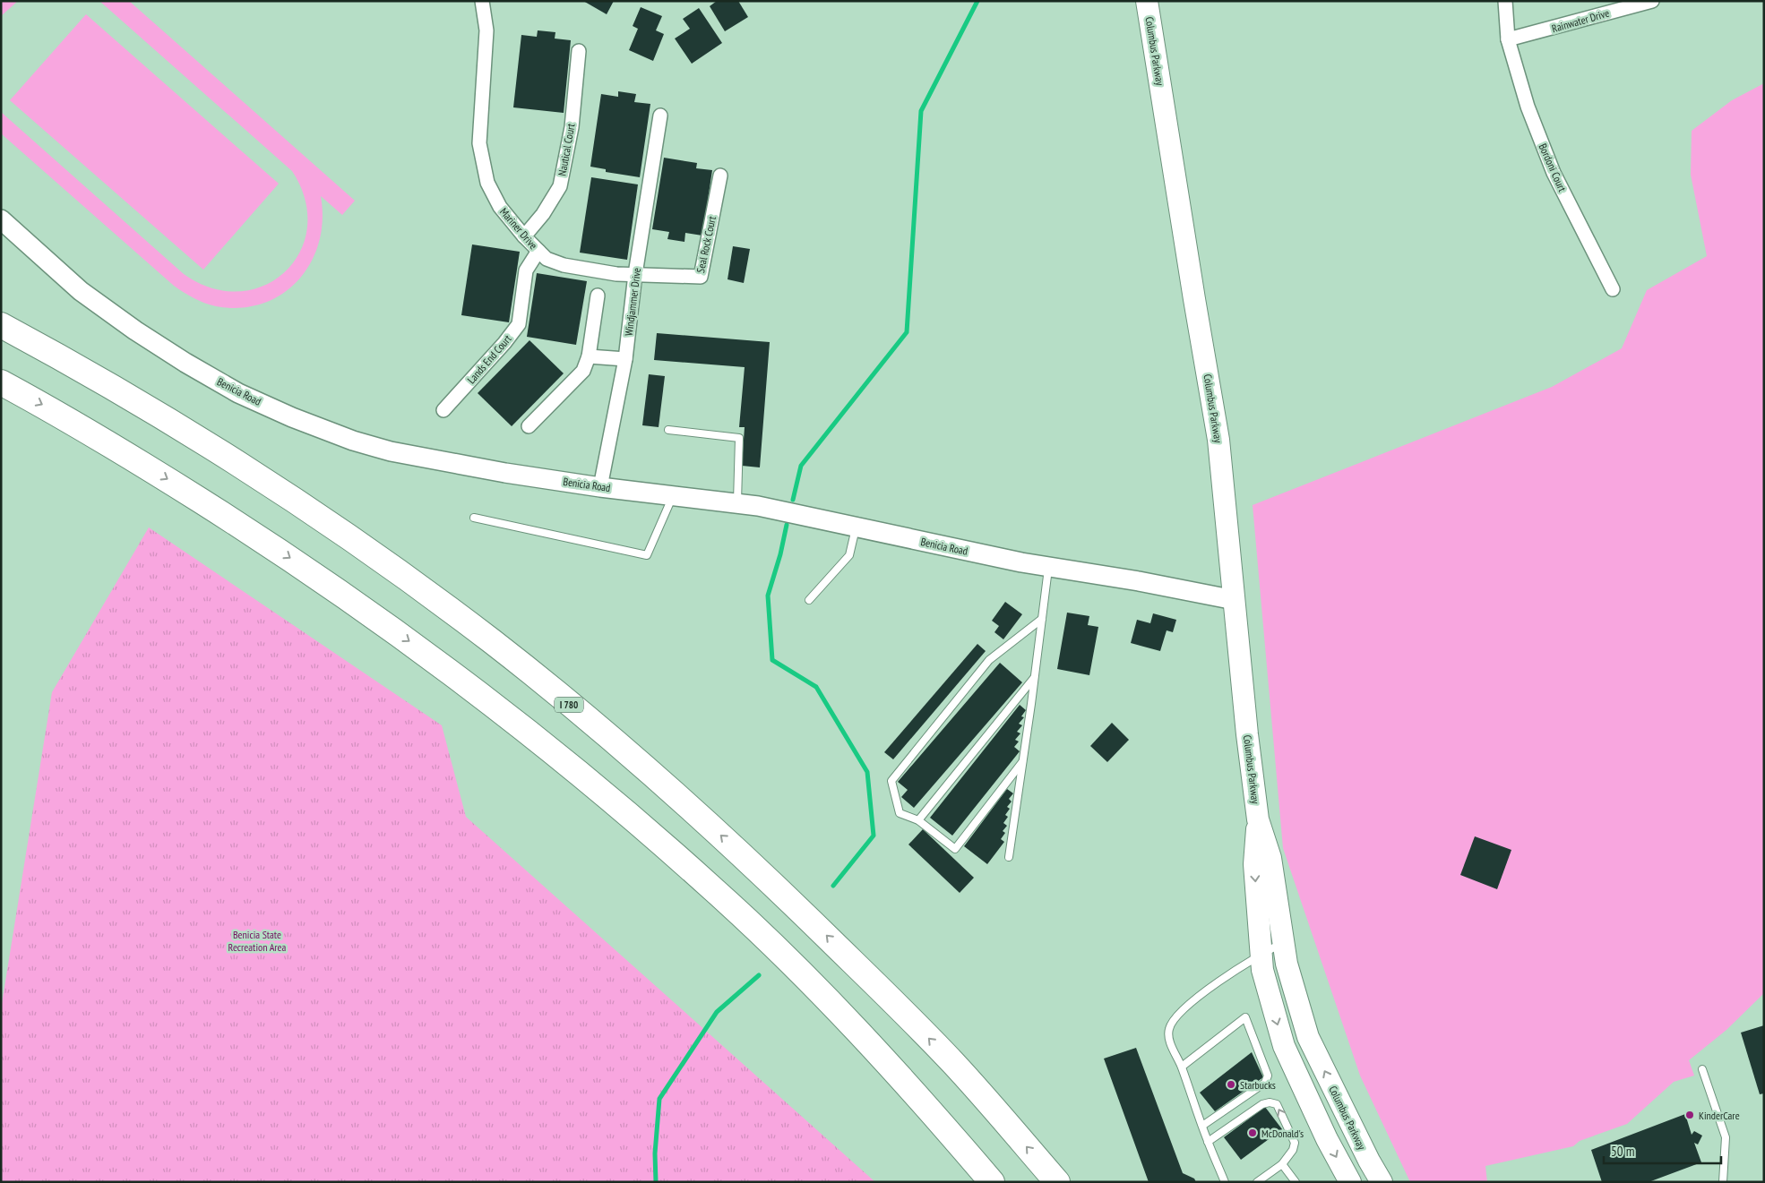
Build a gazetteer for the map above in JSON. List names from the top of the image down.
{
  "streets": {
    "highway": ["I 780"],
    "main road": ["Columbus Parkway", "Benicia Road"],
    "street": [
      "Rainwater Drive",
      "Nautical Court",
      "Bordoni Court",
      "Mariner Drive",
      "Seal Rock Court",
      "Windjammer Drive",
      "Lands End Court"
    ]
  },
  "crossings": [
    ["Rainwater Drive", "Bordoni Court"],
    ["Columbus Parkway", "Benicia Road"],
    ["Nautical Court", "Mariner Drive"],
    ["Mariner Drive", "Seal Rock Court"],
    ["Mariner Drive", "Windjammer Drive"],
    ["Mariner Drive", "Lands End Court"],
    ["Seal Rock Court", "Windjammer Drive"],
    ["Windjammer Drive", "Benicia Road"]
  ],
  "parks": ["Benicia State Recreation Area"],
  "places": ["Starbucks", "KinderCare", "McDonald's"],
  "scale_bar": "50 m"
}
